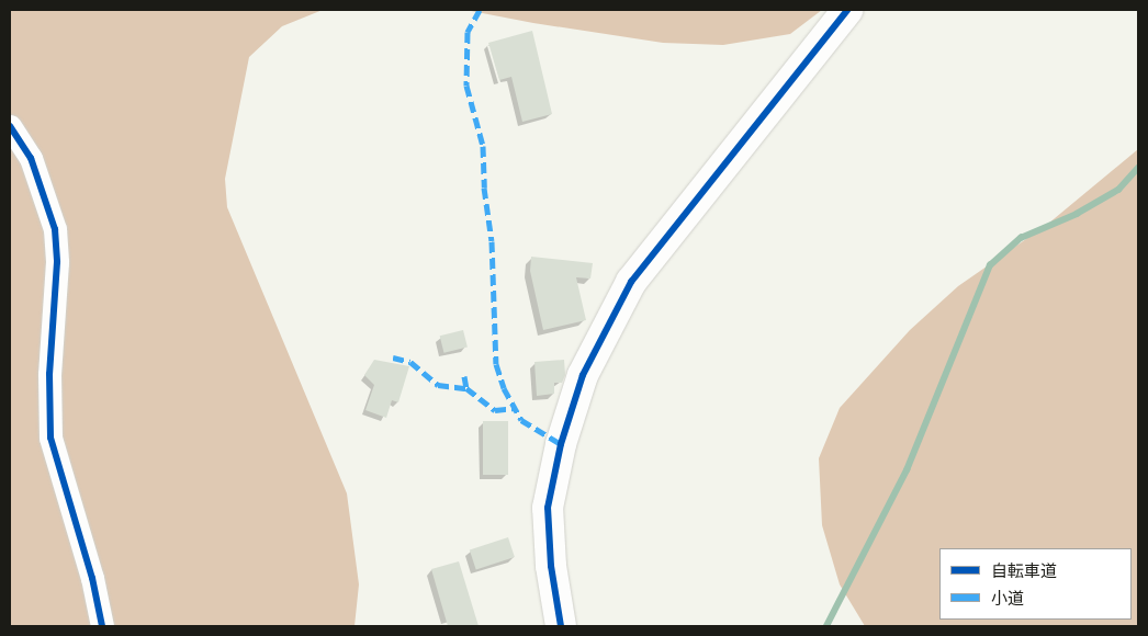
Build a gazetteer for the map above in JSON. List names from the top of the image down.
{
  "legend": ["自転車道", "小道"]
}
